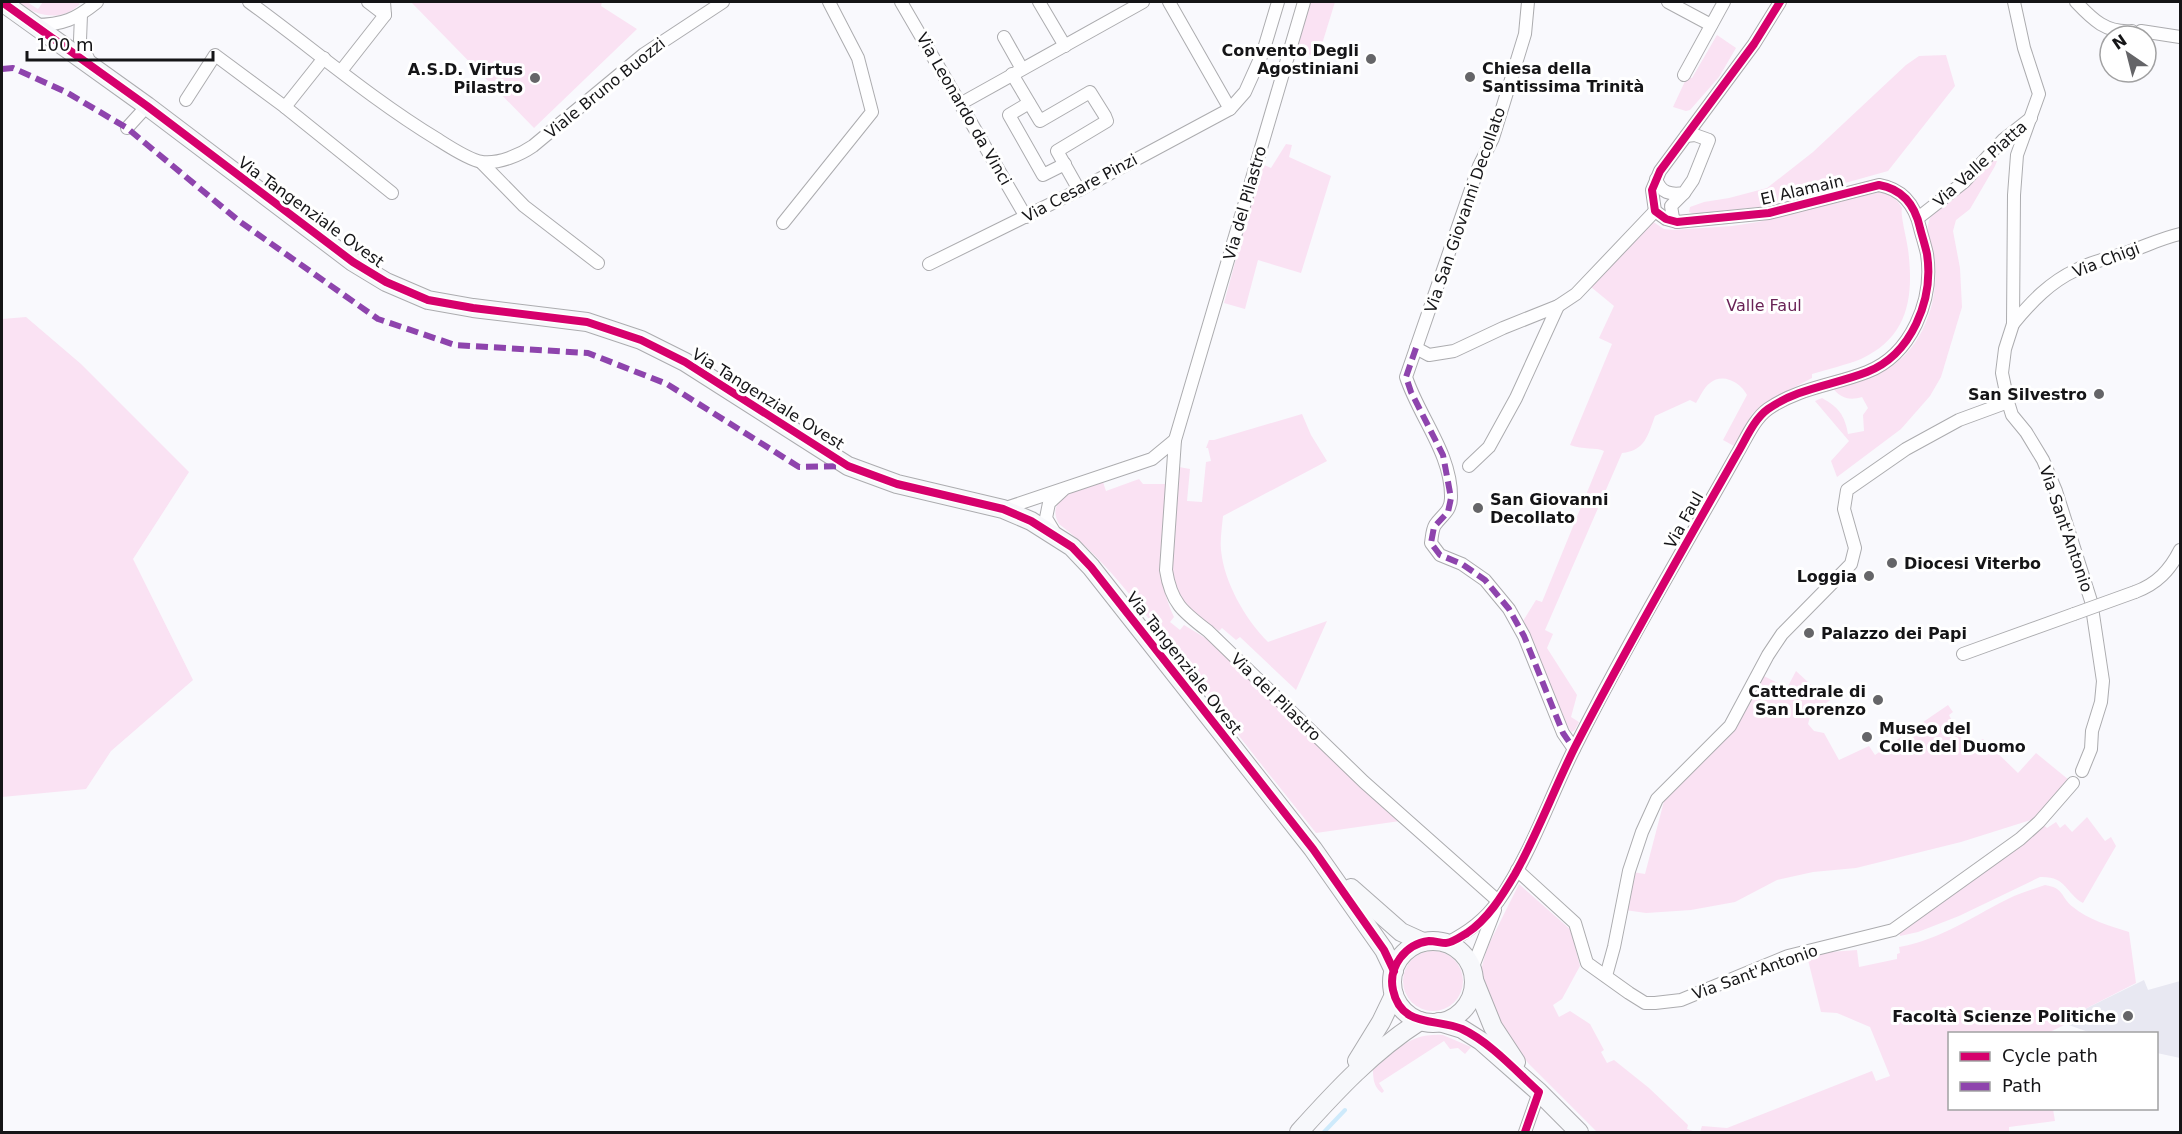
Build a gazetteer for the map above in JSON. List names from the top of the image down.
{
  "streets": {
    "main road": ["Via Tangenziale Ovest"],
    "street": [
      "Viale Bruno Buozzi",
      "Via Leonardo da Vinci",
      "Via Valle Piatta",
      "Via Cesare Pinzi",
      "El Alamain",
      "Via del Pilastro",
      "Via San Giovanni Decollato",
      "Via Chigi",
      "Via Faul",
      "Via Sant'Antonio"
    ]
  },
  "crossings": [
    ["Via Leonardo da Vinci", "Via Cesare Pinzi"],
    ["Via Valle Piatta", "El Alamain"],
    ["Via Valle Piatta", "Via Faul"],
    ["Via Valle Piatta", "Via Sant'Antonio"],
    ["El Alamain", "Via Faul"],
    ["Via del Pilastro", "Via Faul"],
    ["Via San Giovanni Decollato", "Via Faul"],
    ["Via Tangenziale Ovest", "Via Faul"],
    ["Via Chigi", "Via Sant'Antonio"],
    ["Via Faul", "Via Sant'Antonio"]
  ],
  "parks": ["Valle Faul"],
  "places": [
    "Convento Degli Agostiniani",
    "Chiesa della Santissima Trinità",
    "A.S.D. Virtus Pilastro",
    "San Silvestro",
    "San Giovanni Decollato",
    "Diocesi Viterbo",
    "Loggia",
    "Palazzo dei Papi",
    "Cattedrale di San Lorenzo",
    "Museo del Colle del Duomo",
    "Facoltà Scienze Politiche"
  ],
  "legend": ["Cycle path", "Path"],
  "scale_bar": "100 m",
  "north": "top left"
}
